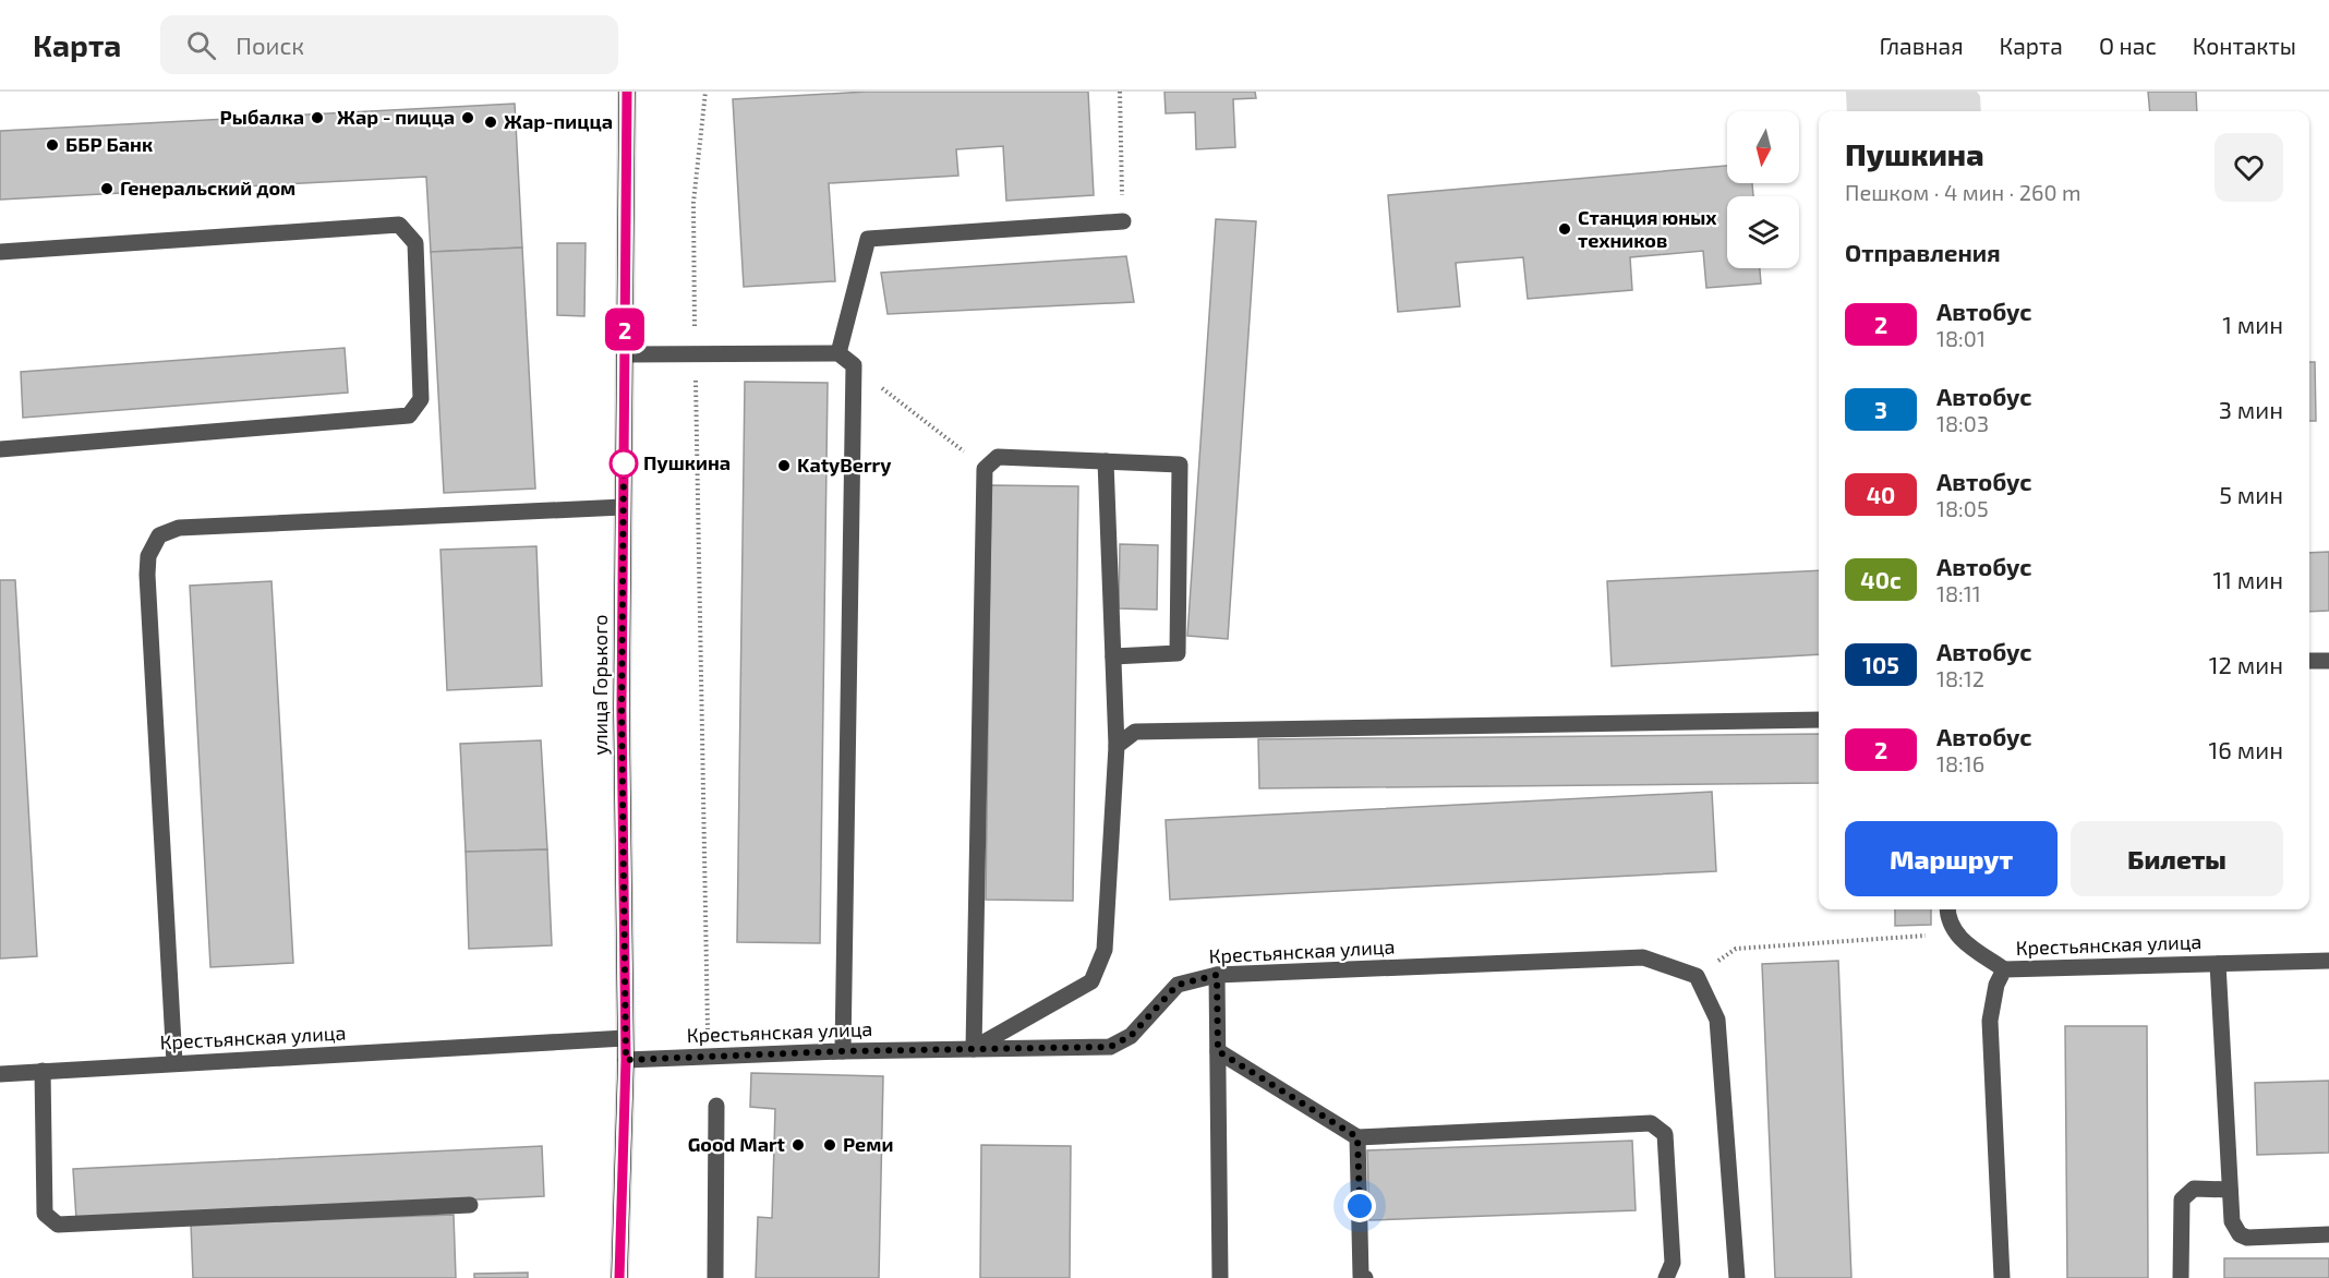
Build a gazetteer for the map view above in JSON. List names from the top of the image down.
{
  "streets": {
    "main road": ["улица Горького"],
    "lane": ["Крестьянская улица"]
  },
  "crossings": [
    ["улица Горького", "Крестьянская улица"]
  ],
  "places": [
    "Рыбалка",
    "Жар - пицца",
    "Жар-пицца",
    "ББР Банк",
    "Генеральский дом",
    "Станция юных техников",
    "Пушкина",
    "KatyBerry",
    "Good Mart",
    "Реми"
  ],
  "lines": ["bus line 2"],
  "north": "bottom",
  "page": {
    "header": "Карта",
    "search": "Поиск",
    "nav": [
      "Главная",
      "Карта",
      "О нас",
      "Контакты"
    ],
    "on_map": "2",
    "heading": [
      ["Пушкина", "Пешком · 4 мин · 260 m"],
      "Отправления"
    ],
    "list": [
      {
        "mark": "2",
        "name": "Автобус",
        "note": "18:01",
        "value": "1 мин"
      },
      {
        "mark": "3",
        "name": "Автобус",
        "note": "18:03",
        "value": "3 мин"
      },
      {
        "mark": "40",
        "name": "Автобус",
        "note": "18:05",
        "value": "5 мин"
      },
      {
        "mark": "40с",
        "name": "Автобус",
        "note": "18:11",
        "value": "11 мин"
      },
      {
        "mark": "105",
        "name": "Автобус",
        "note": "18:12",
        "value": "12 мин"
      },
      {
        "mark": "2",
        "name": "Автобус",
        "note": "18:16",
        "value": "16 мин"
      }
    ],
    "buttons": ["Маршрут", "Билеты"]
  }
}
